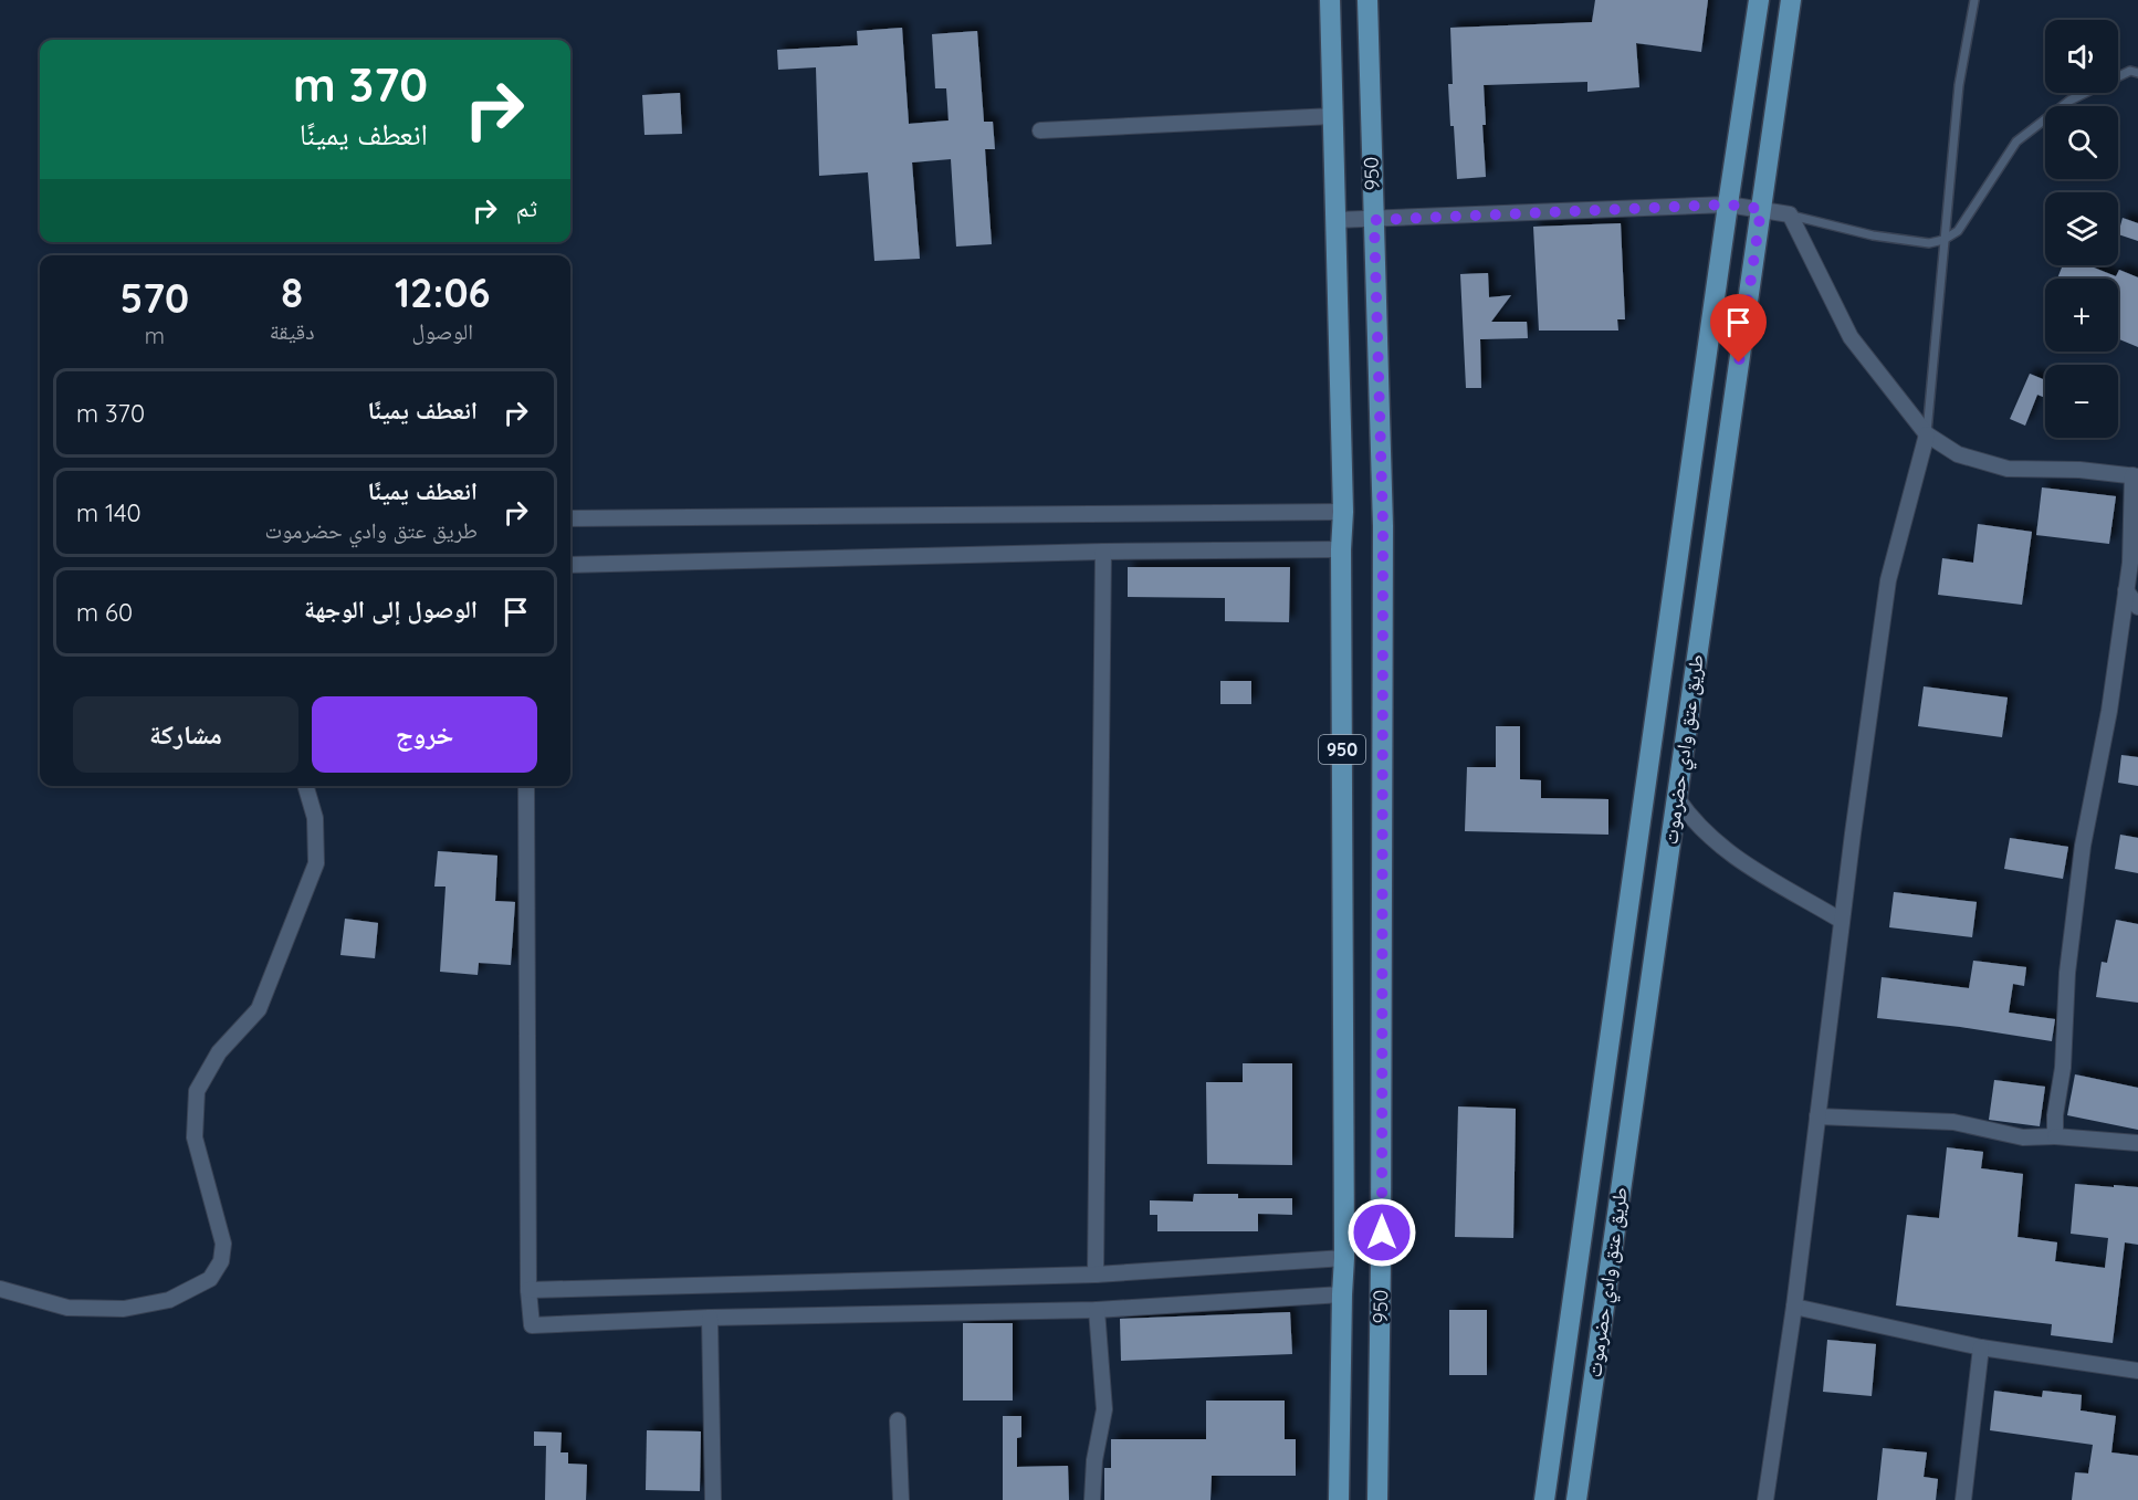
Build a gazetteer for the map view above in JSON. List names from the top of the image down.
{
  "streets": {
    "main road": ["950", "طريق عتق وادي حضرموت"]
  },
  "page": {
    "map_buttons": ["+", "−"],
    "turn": ["370 m", "انعطف يمينًا"],
    "then": "ثم",
    "eta": [
      "12:06",
      "الوصول",
      "8",
      "دقيقة",
      "570",
      "m"
    ],
    "list": [
      {
        "name": "انعطف يمينًا",
        "value": "370 m"
      },
      {
        "name": "انعطف يمينًا",
        "note": "طريق عتق وادي حضرموت",
        "value": "140 m"
      },
      {
        "name": "الوصول إلى الوجهة",
        "value": "60 m"
      }
    ],
    "buttons": ["خروج", "مشاركة"]
  }
}
